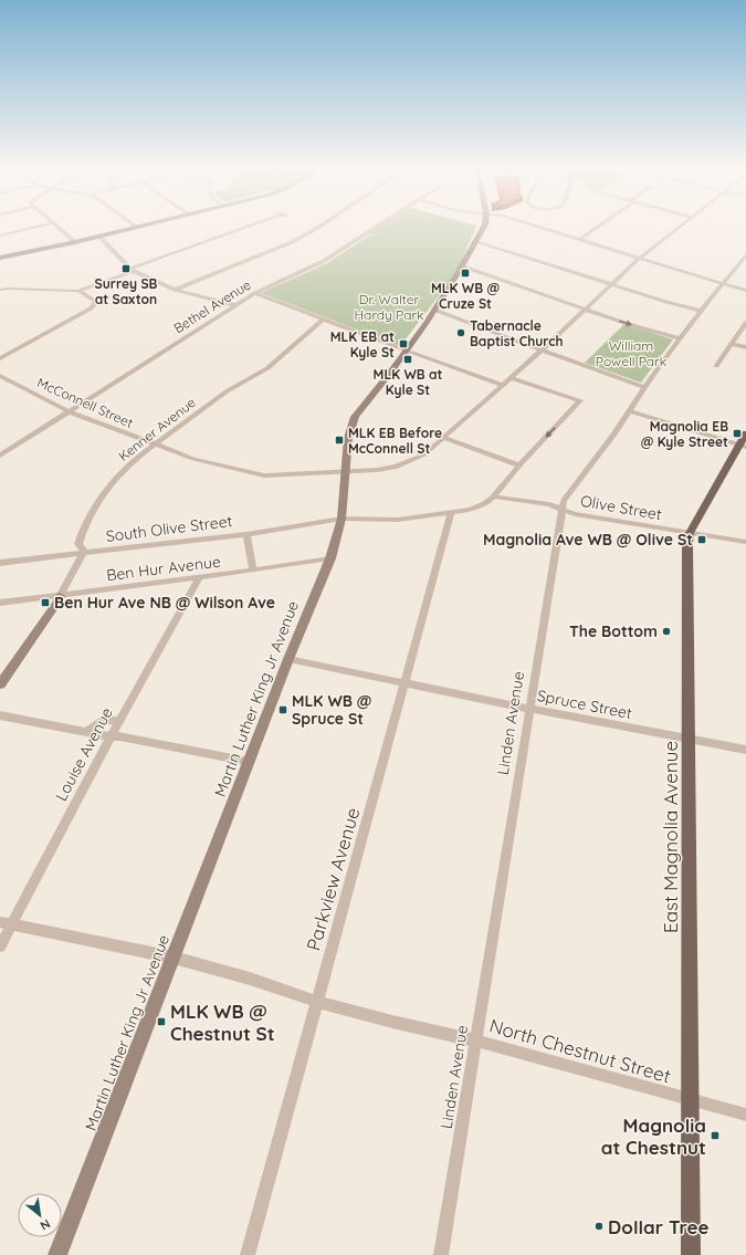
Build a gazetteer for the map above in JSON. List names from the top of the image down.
{
  "streets": {
    "main road": ["Martin Luther King Jr Avenue", "East Magnolia Avenue"],
    "street": [
      "Bethel Avenue",
      "McConnell Street",
      "Kenner Avenue",
      "Olive Street",
      "South Olive Street",
      "Ben Hur Avenue",
      "Spruce Street",
      "Linden Avenue",
      "Louise Avenue",
      "Parkview Avenue",
      "North Chestnut Street"
    ]
  },
  "crossings": [
    ["Bethel Avenue", "McConnell Street"],
    ["McConnell Street", "Kenner Avenue"],
    ["McConnell Street", "Martin Luther King Jr Avenue"],
    ["Kenner Avenue", "South Olive Street"],
    ["Olive Street", "Linden Avenue"],
    ["Olive Street", "East Magnolia Avenue"],
    ["South Olive Street", "Martin Luther King Jr Avenue"],
    ["Ben Hur Avenue", "Martin Luther King Jr Avenue"],
    ["Ben Hur Avenue", "Louise Avenue"],
    ["Martin Luther King Jr Avenue", "Spruce Street"],
    ["Martin Luther King Jr Avenue", "North Chestnut Street"],
    ["Spruce Street", "Linden Avenue"],
    ["Spruce Street", "East Magnolia Avenue"],
    ["Spruce Street", "Parkview Avenue"],
    ["Linden Avenue", "North Chestnut Street"],
    ["Louise Avenue", "North Chestnut Street"],
    ["East Magnolia Avenue", "North Chestnut Street"],
    ["Parkview Avenue", "North Chestnut Street"]
  ],
  "parks": ["Dr. Walter Hardy Park", "William Powell Park"],
  "places": {
    "transit": [
      "Surrey SB at Saxton",
      "MLK WB @ Cruze St",
      "MLK EB at Kyle St",
      "MLK WB at Kyle St",
      "Magnolia EB @ Kyle Street",
      "MLK EB Before McConnell St",
      "Magnolia Ave WB @ Olive St",
      "Ben Hur Ave NB @ Wilson Ave",
      "MLK WB @ Spruce St",
      "MLK WB @ Chestnut St",
      "Magnolia at Chestnut"
    ],
    "other": ["Tabernacle Baptist Church", "The Bottom", "Dollar Tree"]
  },
  "north": "bottom right"
}
